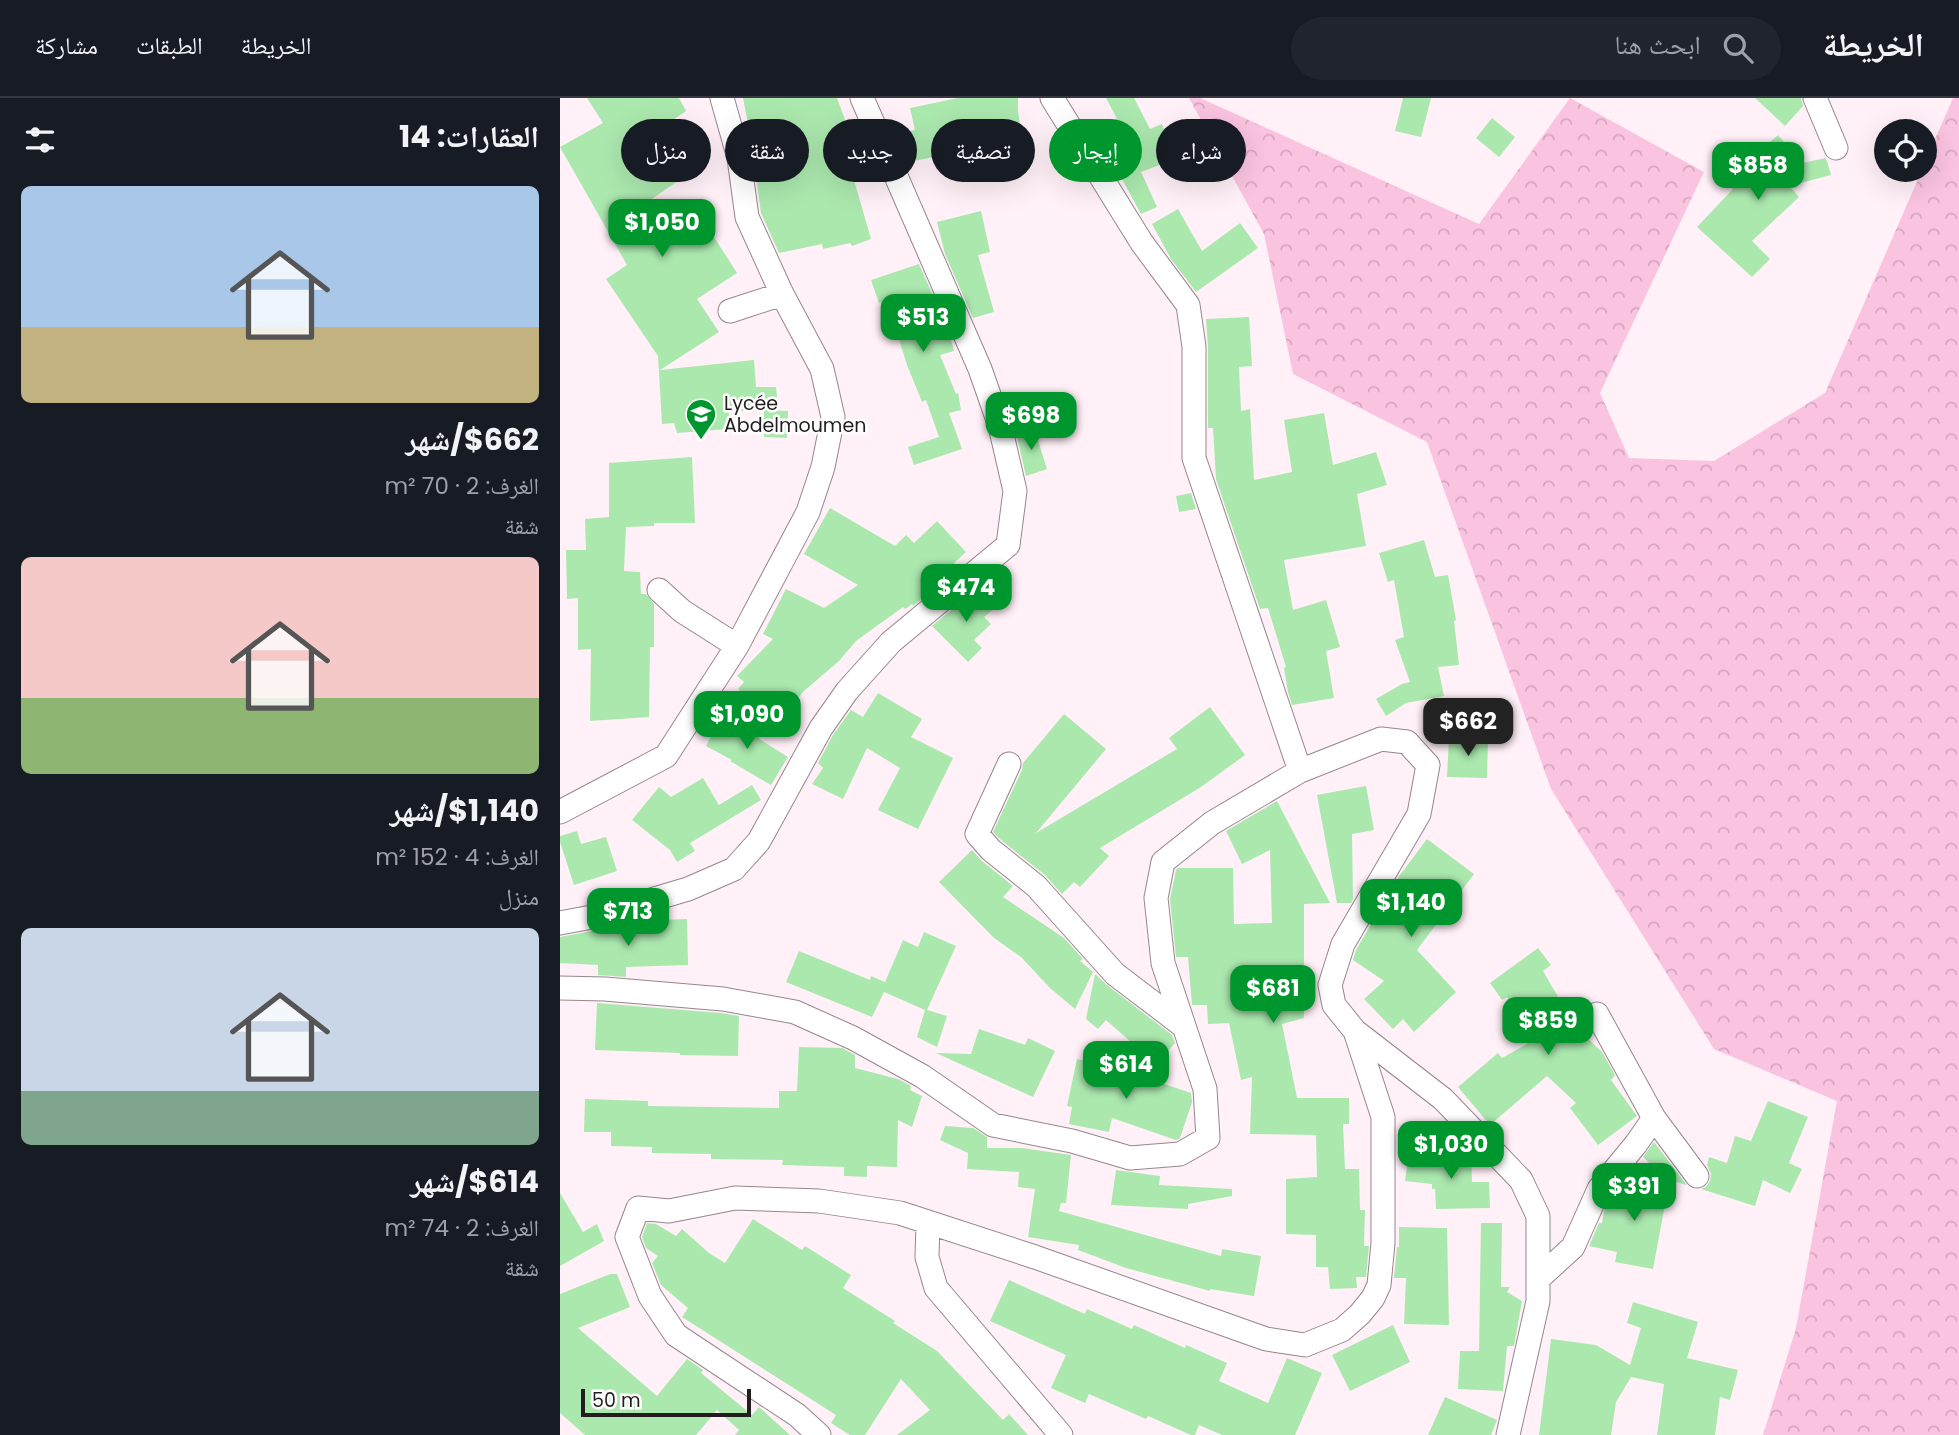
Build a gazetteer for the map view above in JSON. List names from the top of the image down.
{
  "places": {
    "school or university": ["Lycée Abdelmoumen"]
  },
  "scale_bar": "50 m",
  "page": {
    "header": "الخريطة",
    "search": "ابحث هنا",
    "nav": ["الخريطة", "الطبقات", "مشاركة"],
    "heading": "العقارات: 14",
    "chip": [
      "شراء",
      "إيجار",
      "تصفية",
      "جديد",
      "شقة",
      "منزل"
    ],
    "price": [
      "$858",
      "$1,050",
      "$513",
      "$698",
      "$474",
      "$1,090",
      "$662",
      "$1,140",
      "$713",
      "$681",
      "$859",
      "$614",
      "$1,030",
      "$391"
    ],
    "list": [
      {
        "name": "$662/شهر",
        "note": "الغرف: 2 · 70 m² · شقة"
      },
      {
        "name": "$1,140/شهر",
        "note": "الغرف: 4 · 152 m² · منزل"
      },
      {
        "name": "$614/شهر",
        "note": "الغرف: 2 · 74 m² · شقة"
      }
    ],
    "scale": "50 m"
  }
}
